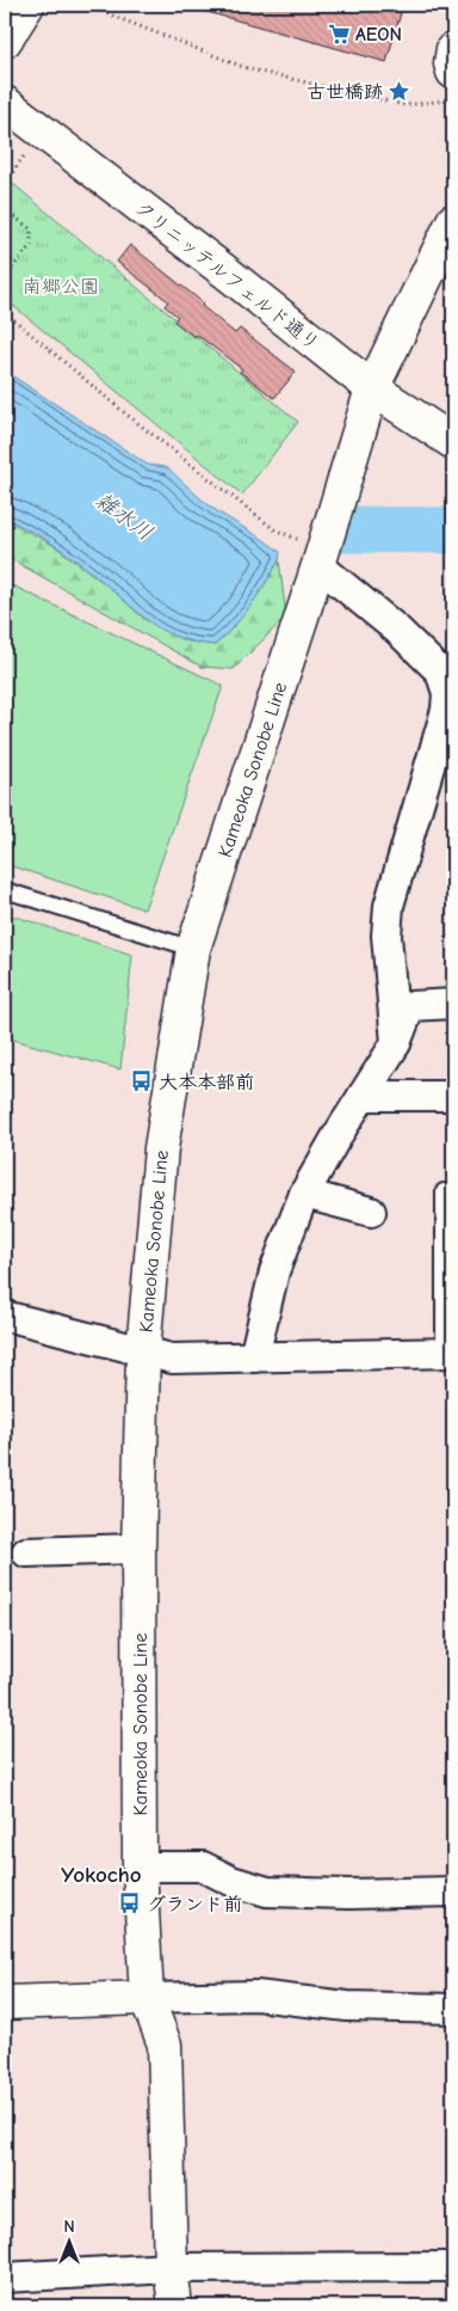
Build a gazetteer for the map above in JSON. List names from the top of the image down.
{
  "streets": {
    "main road": ["クリニッテルフェルド通り", "Kameoka Sonobe Line"]
  },
  "crossings": [
    ["クリニッテルフェルド通り", "Kameoka Sonobe Line"]
  ],
  "districts": ["Yokocho"],
  "water": ["雑水川"],
  "parks": ["南郷公園"],
  "places": {
    "supermarket": ["AEON"],
    "place": ["古世橋跡"],
    "bus stop": ["大本本部前", "グランド前"]
  },
  "north": "top"
}
